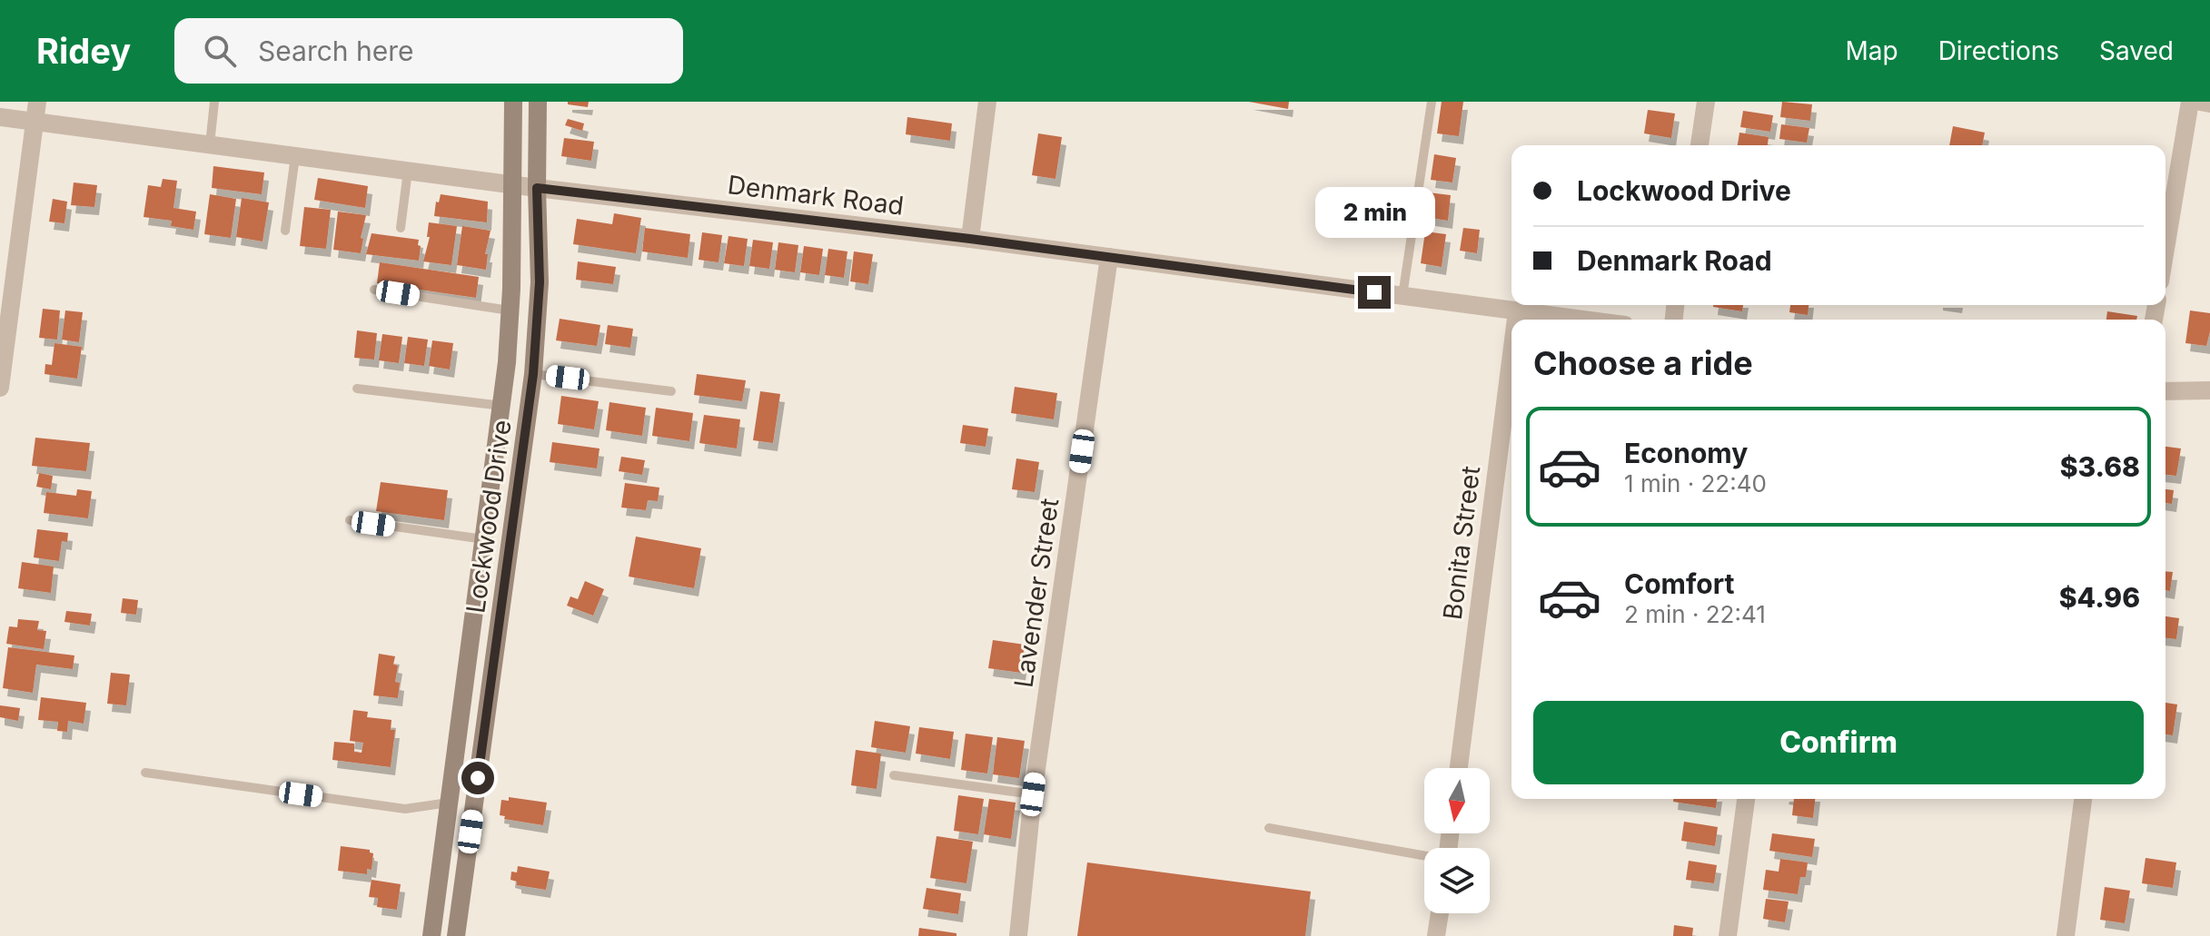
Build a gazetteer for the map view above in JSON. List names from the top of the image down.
{
  "streets": {
    "main road": ["Lockwood Drive"],
    "street": ["Denmark Road", "Bonita Street", "Lavender Street"]
  },
  "crossings": [
    ["Denmark Road", "Lockwood Drive"],
    ["Denmark Road", "Bonita Street"],
    ["Denmark Road", "Lavender Street"]
  ],
  "north": "bottom",
  "page": {
    "header": "Ridey",
    "search": "Search here",
    "nav": ["Map", "Directions", "Saved"],
    "banner": ["Lockwood Drive", "Denmark Road"],
    "bubble": "2 min",
    "heading": "Choose a ride",
    "list": [
      {
        "name": "Economy",
        "note": "1 min · 22:40",
        "value": "$3.68"
      },
      {
        "name": "Comfort",
        "note": "2 min · 22:41",
        "value": "$4.96"
      }
    ],
    "buttons": "Confirm"
  }
}
